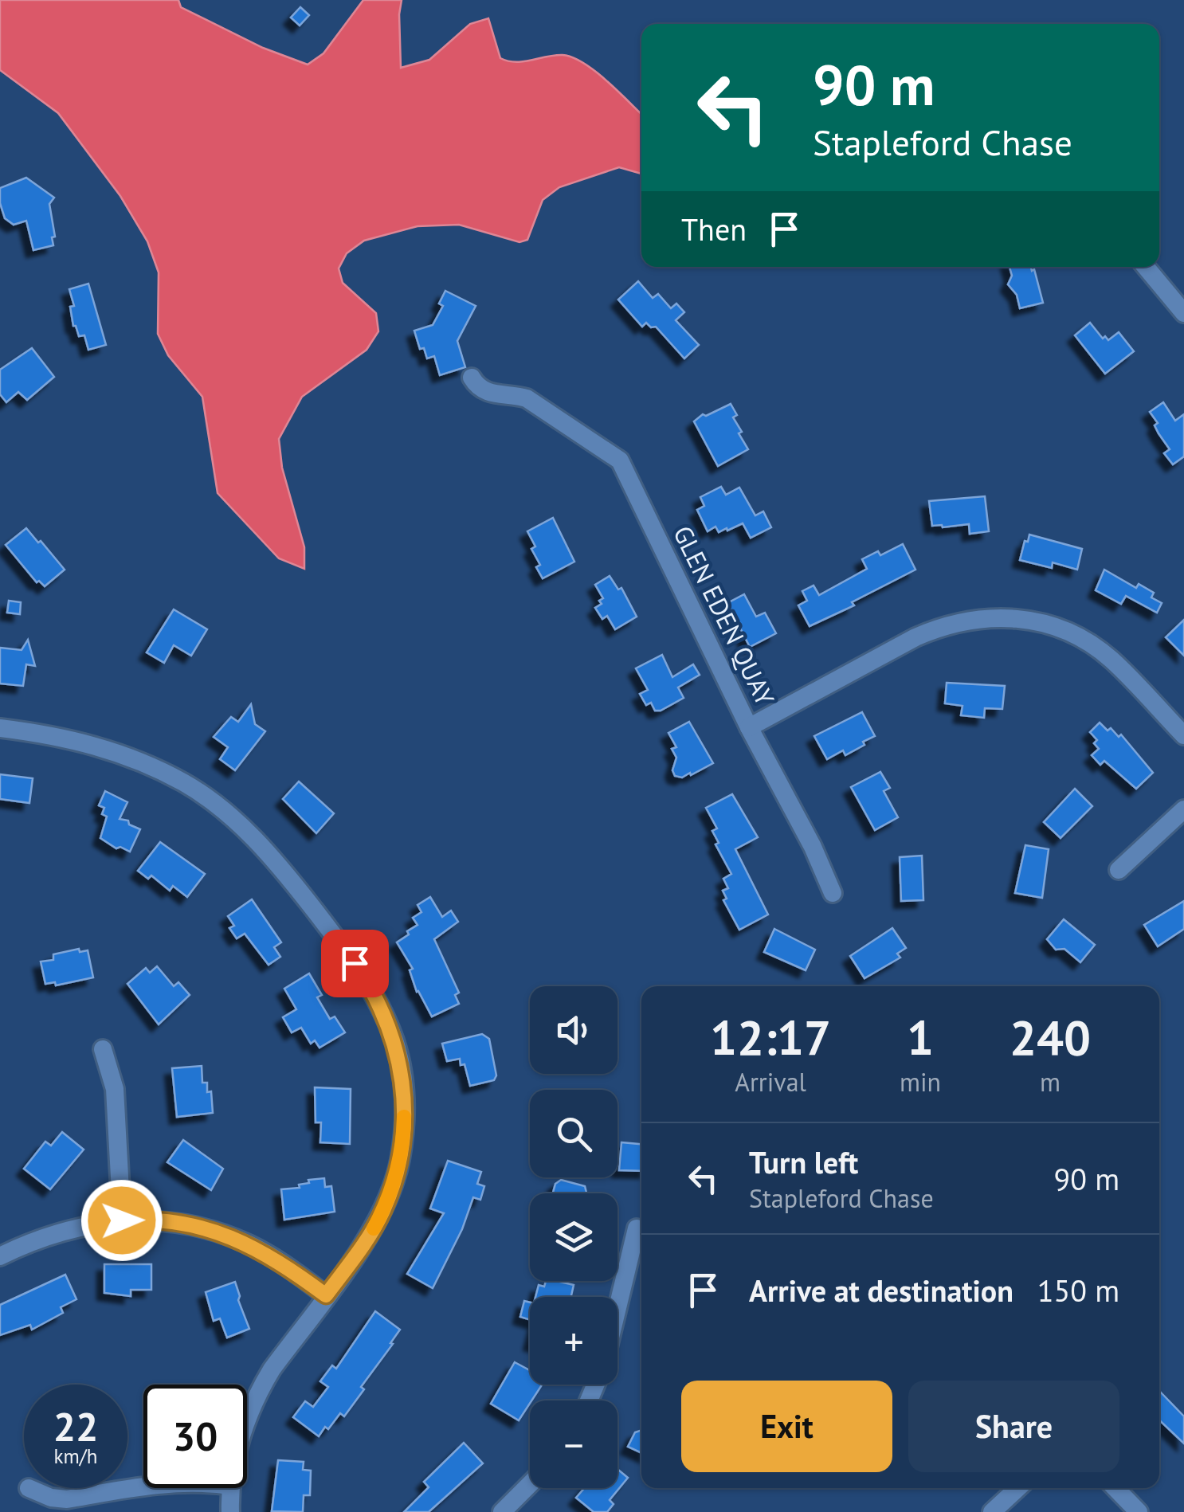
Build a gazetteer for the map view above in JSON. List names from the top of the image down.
{
  "streets": {
    "street": ["GLEN EDEN QUAY"]
  },
  "page": {
    "turn": ["90 m", "Stapleford Chase"],
    "then": "Then",
    "map_buttons": ["+", "−"],
    "eta": [
      "12:17",
      "Arrival",
      "1",
      "min",
      "240",
      "m"
    ],
    "list": [
      {
        "name": "Turn left",
        "note": "Stapleford Chase",
        "value": "90 m"
      },
      {
        "name": "Arrive at destination",
        "value": "150 m"
      }
    ],
    "buttons": ["Exit", "Share"],
    "speed": "22 km/h",
    "limit": "30"
  }
}
